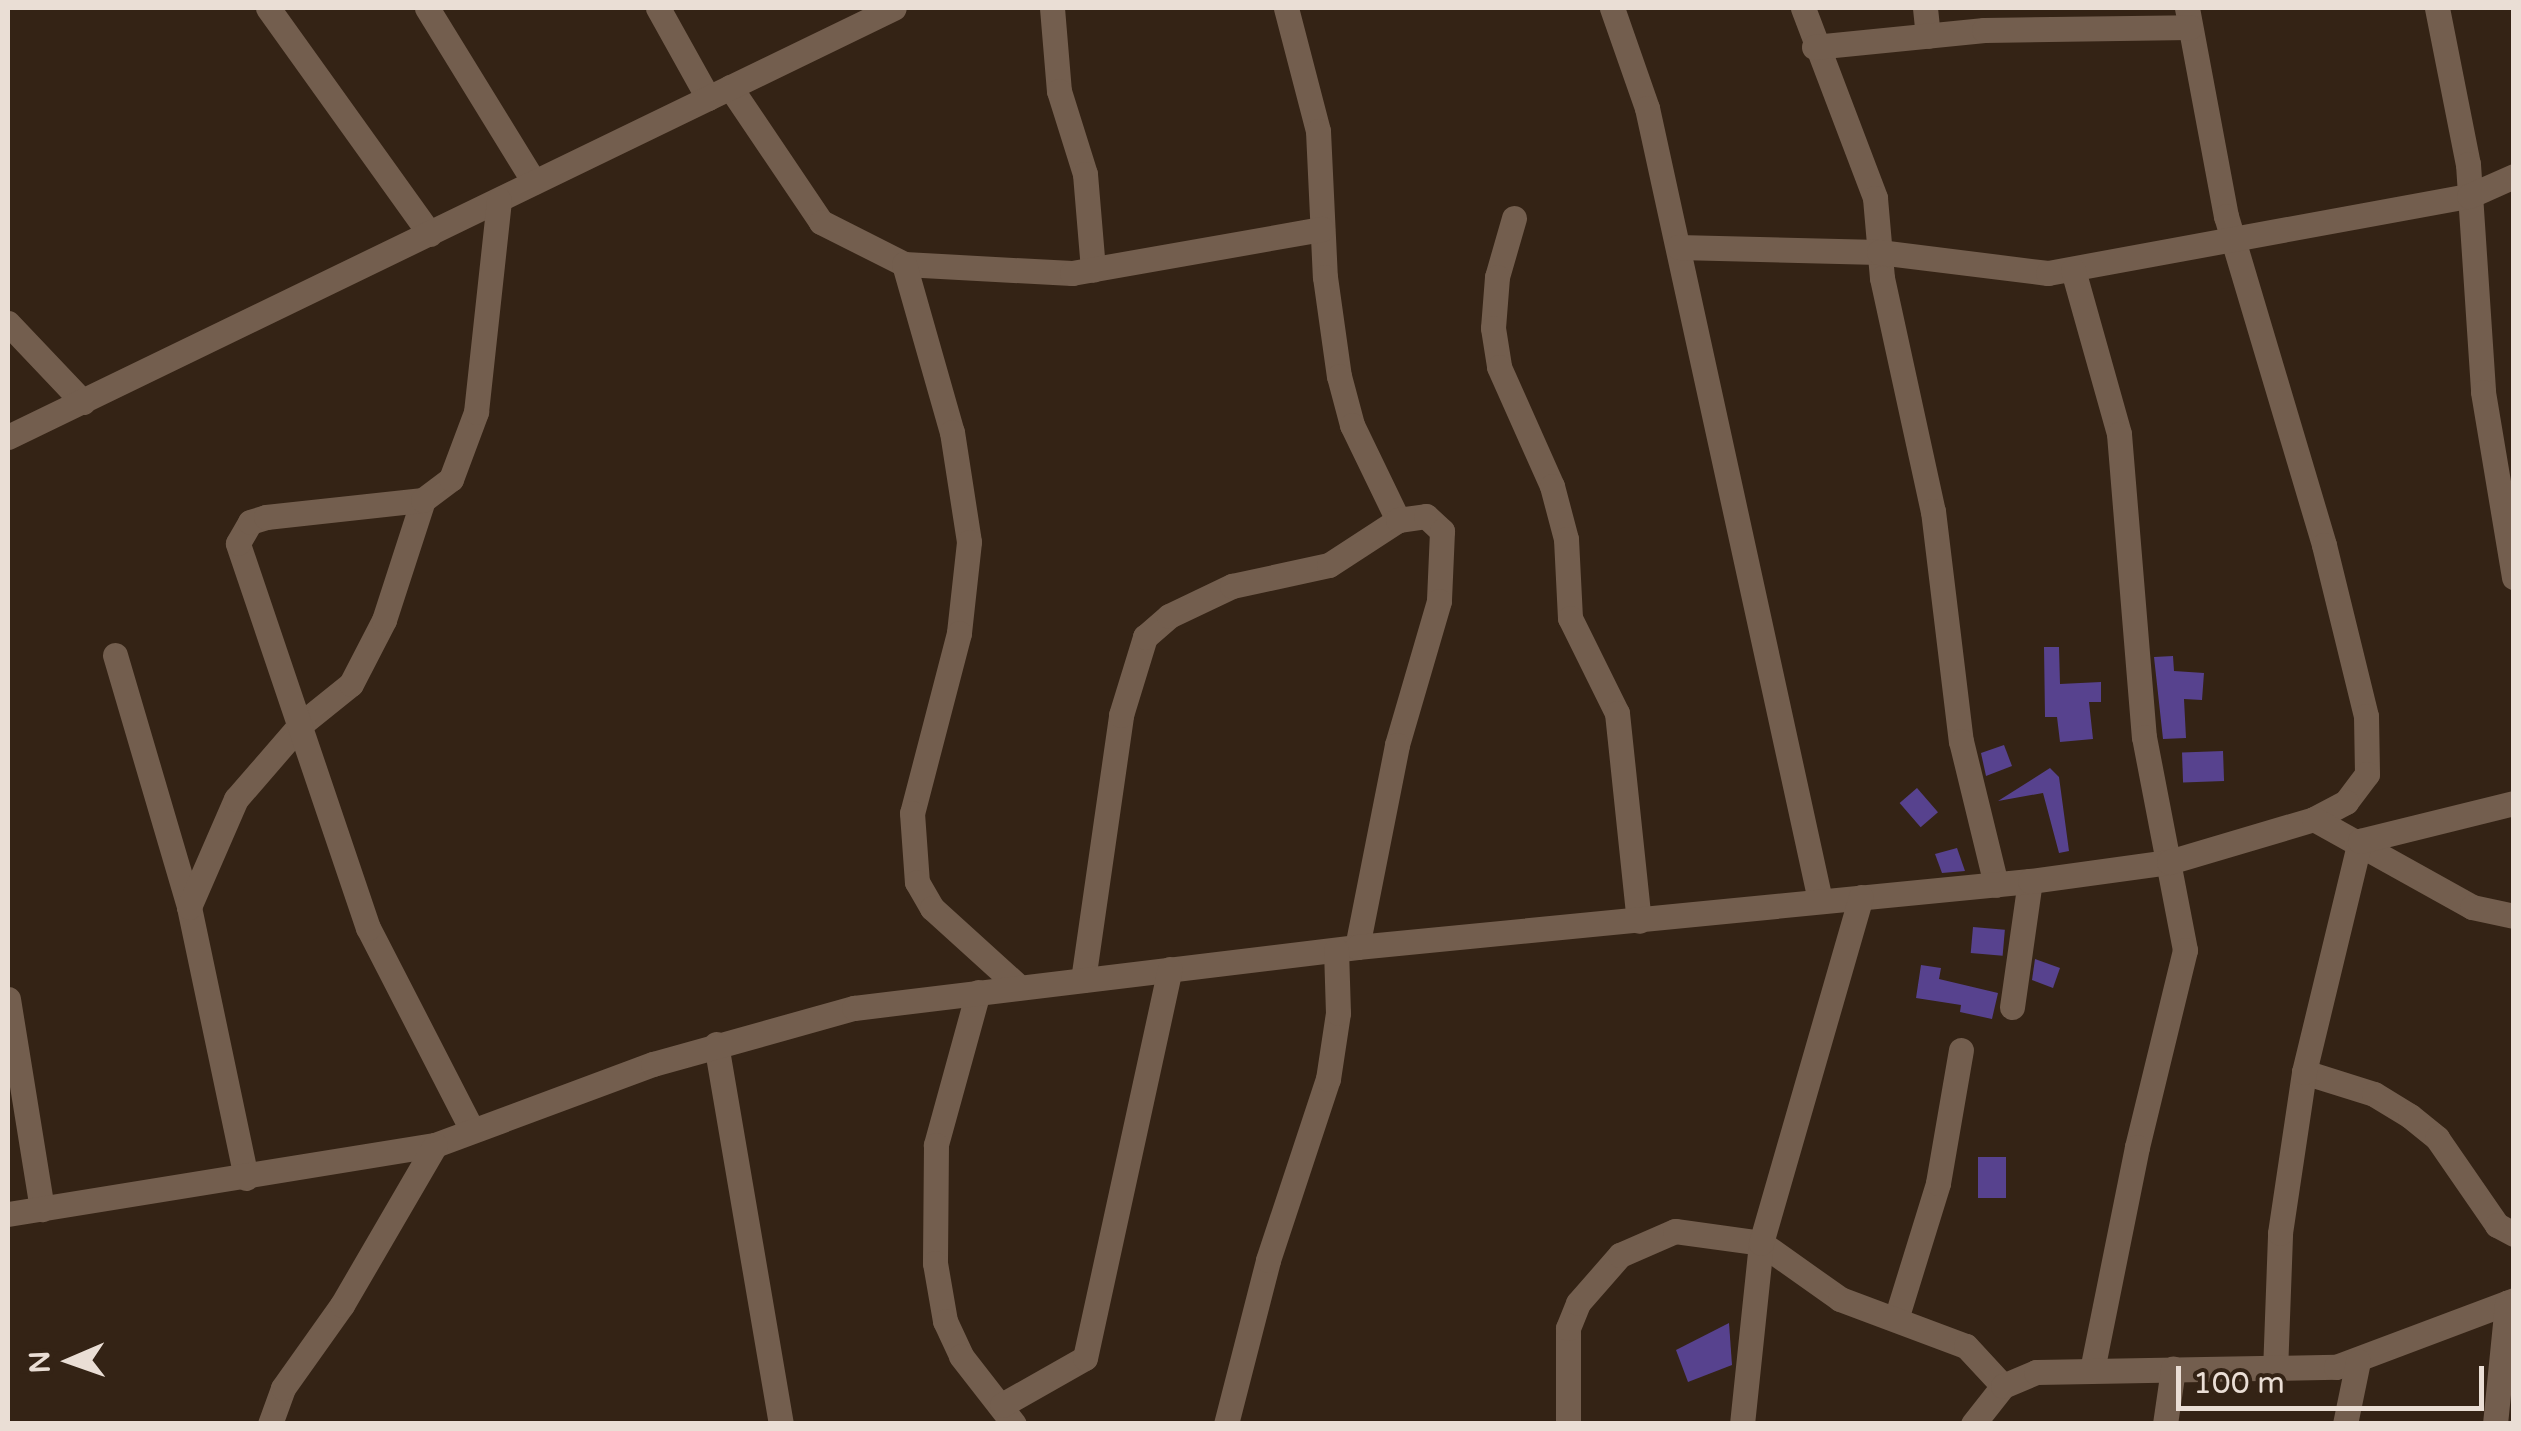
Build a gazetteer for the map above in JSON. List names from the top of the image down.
{
  "scale_bar": "100 m",
  "north": "left"
}
